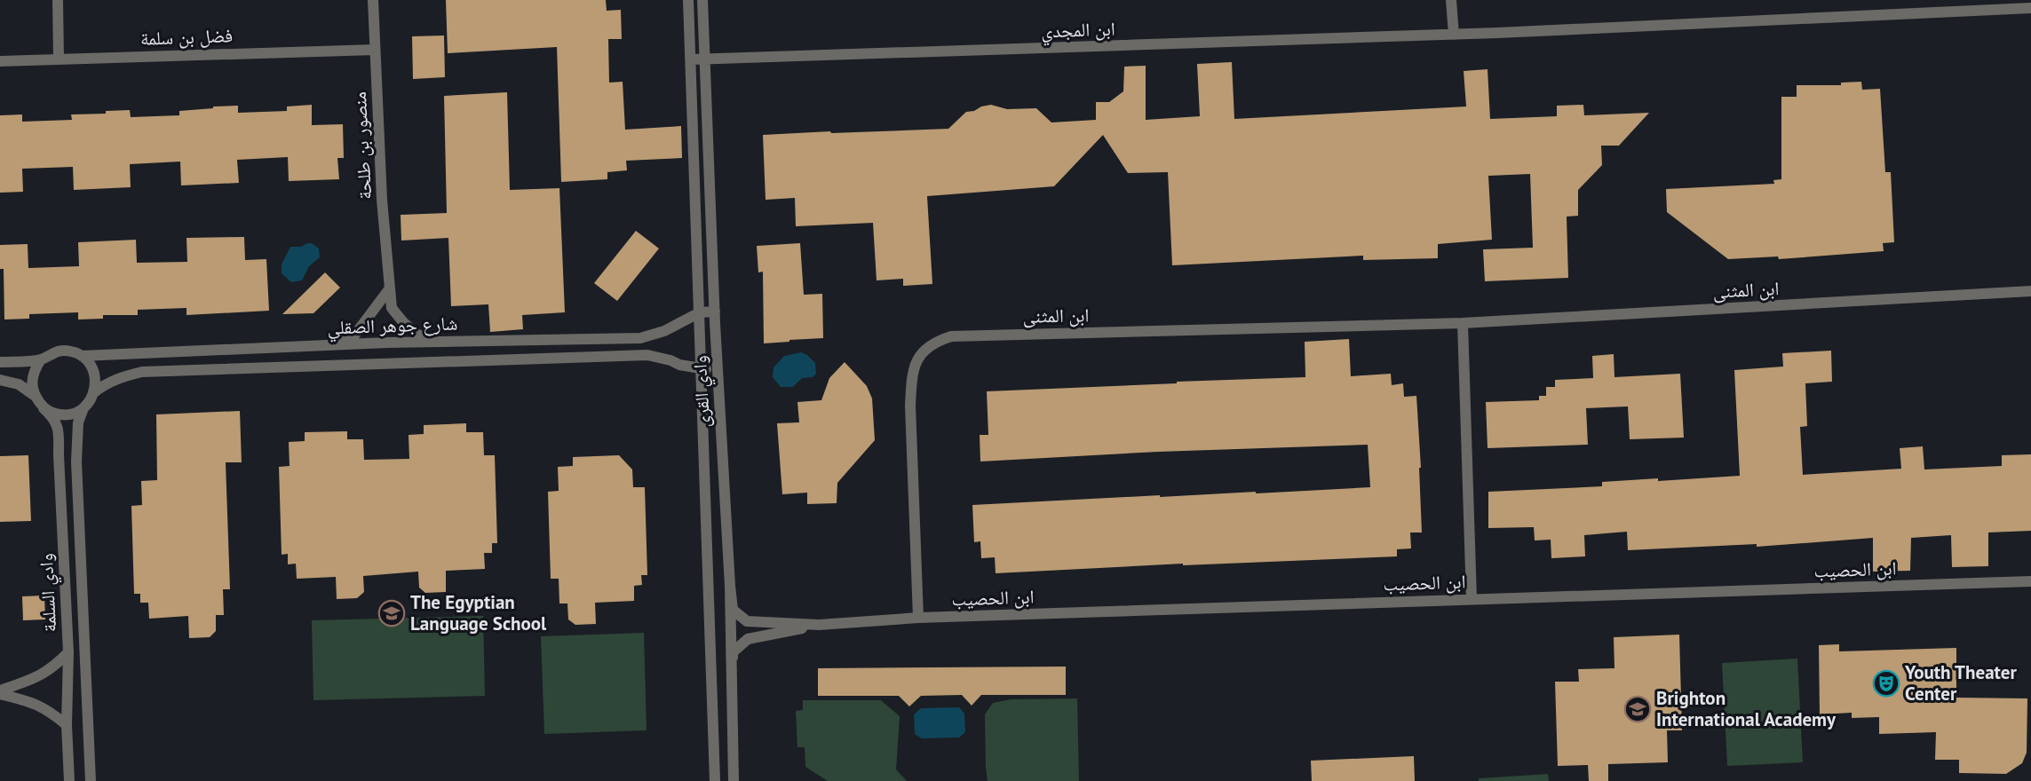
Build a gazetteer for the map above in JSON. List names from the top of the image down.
{
  "streets": {
    "street": [
      "ابن المجدي",
      "فضل بن سلمة",
      "منصور بن طلحة",
      "ابن المثنى",
      "شارع جوهر الصقلي",
      "وادي القرى",
      "ابن الحصيب",
      "وادي السلمة"
    ]
  },
  "crossings": [
    ["ابن المجدي", "وادي القرى"],
    ["فضل بن سلمة", "منصور بن طلحة"],
    ["منصور بن طلحة", "شارع جوهر الصقلي"],
    ["ابن المثنى", "ابن الحصيب"],
    ["شارع جوهر الصقلي", "وادي القرى"],
    ["شارع جوهر الصقلي", "وادي السلمة"],
    ["وادي القرى", "ابن الحصيب"]
  ],
  "places": {
    "school or university": ["The Egyptian Language School", "Brighton International Academy"],
    "theatre": ["Youth Theater Center"]
  }
}
